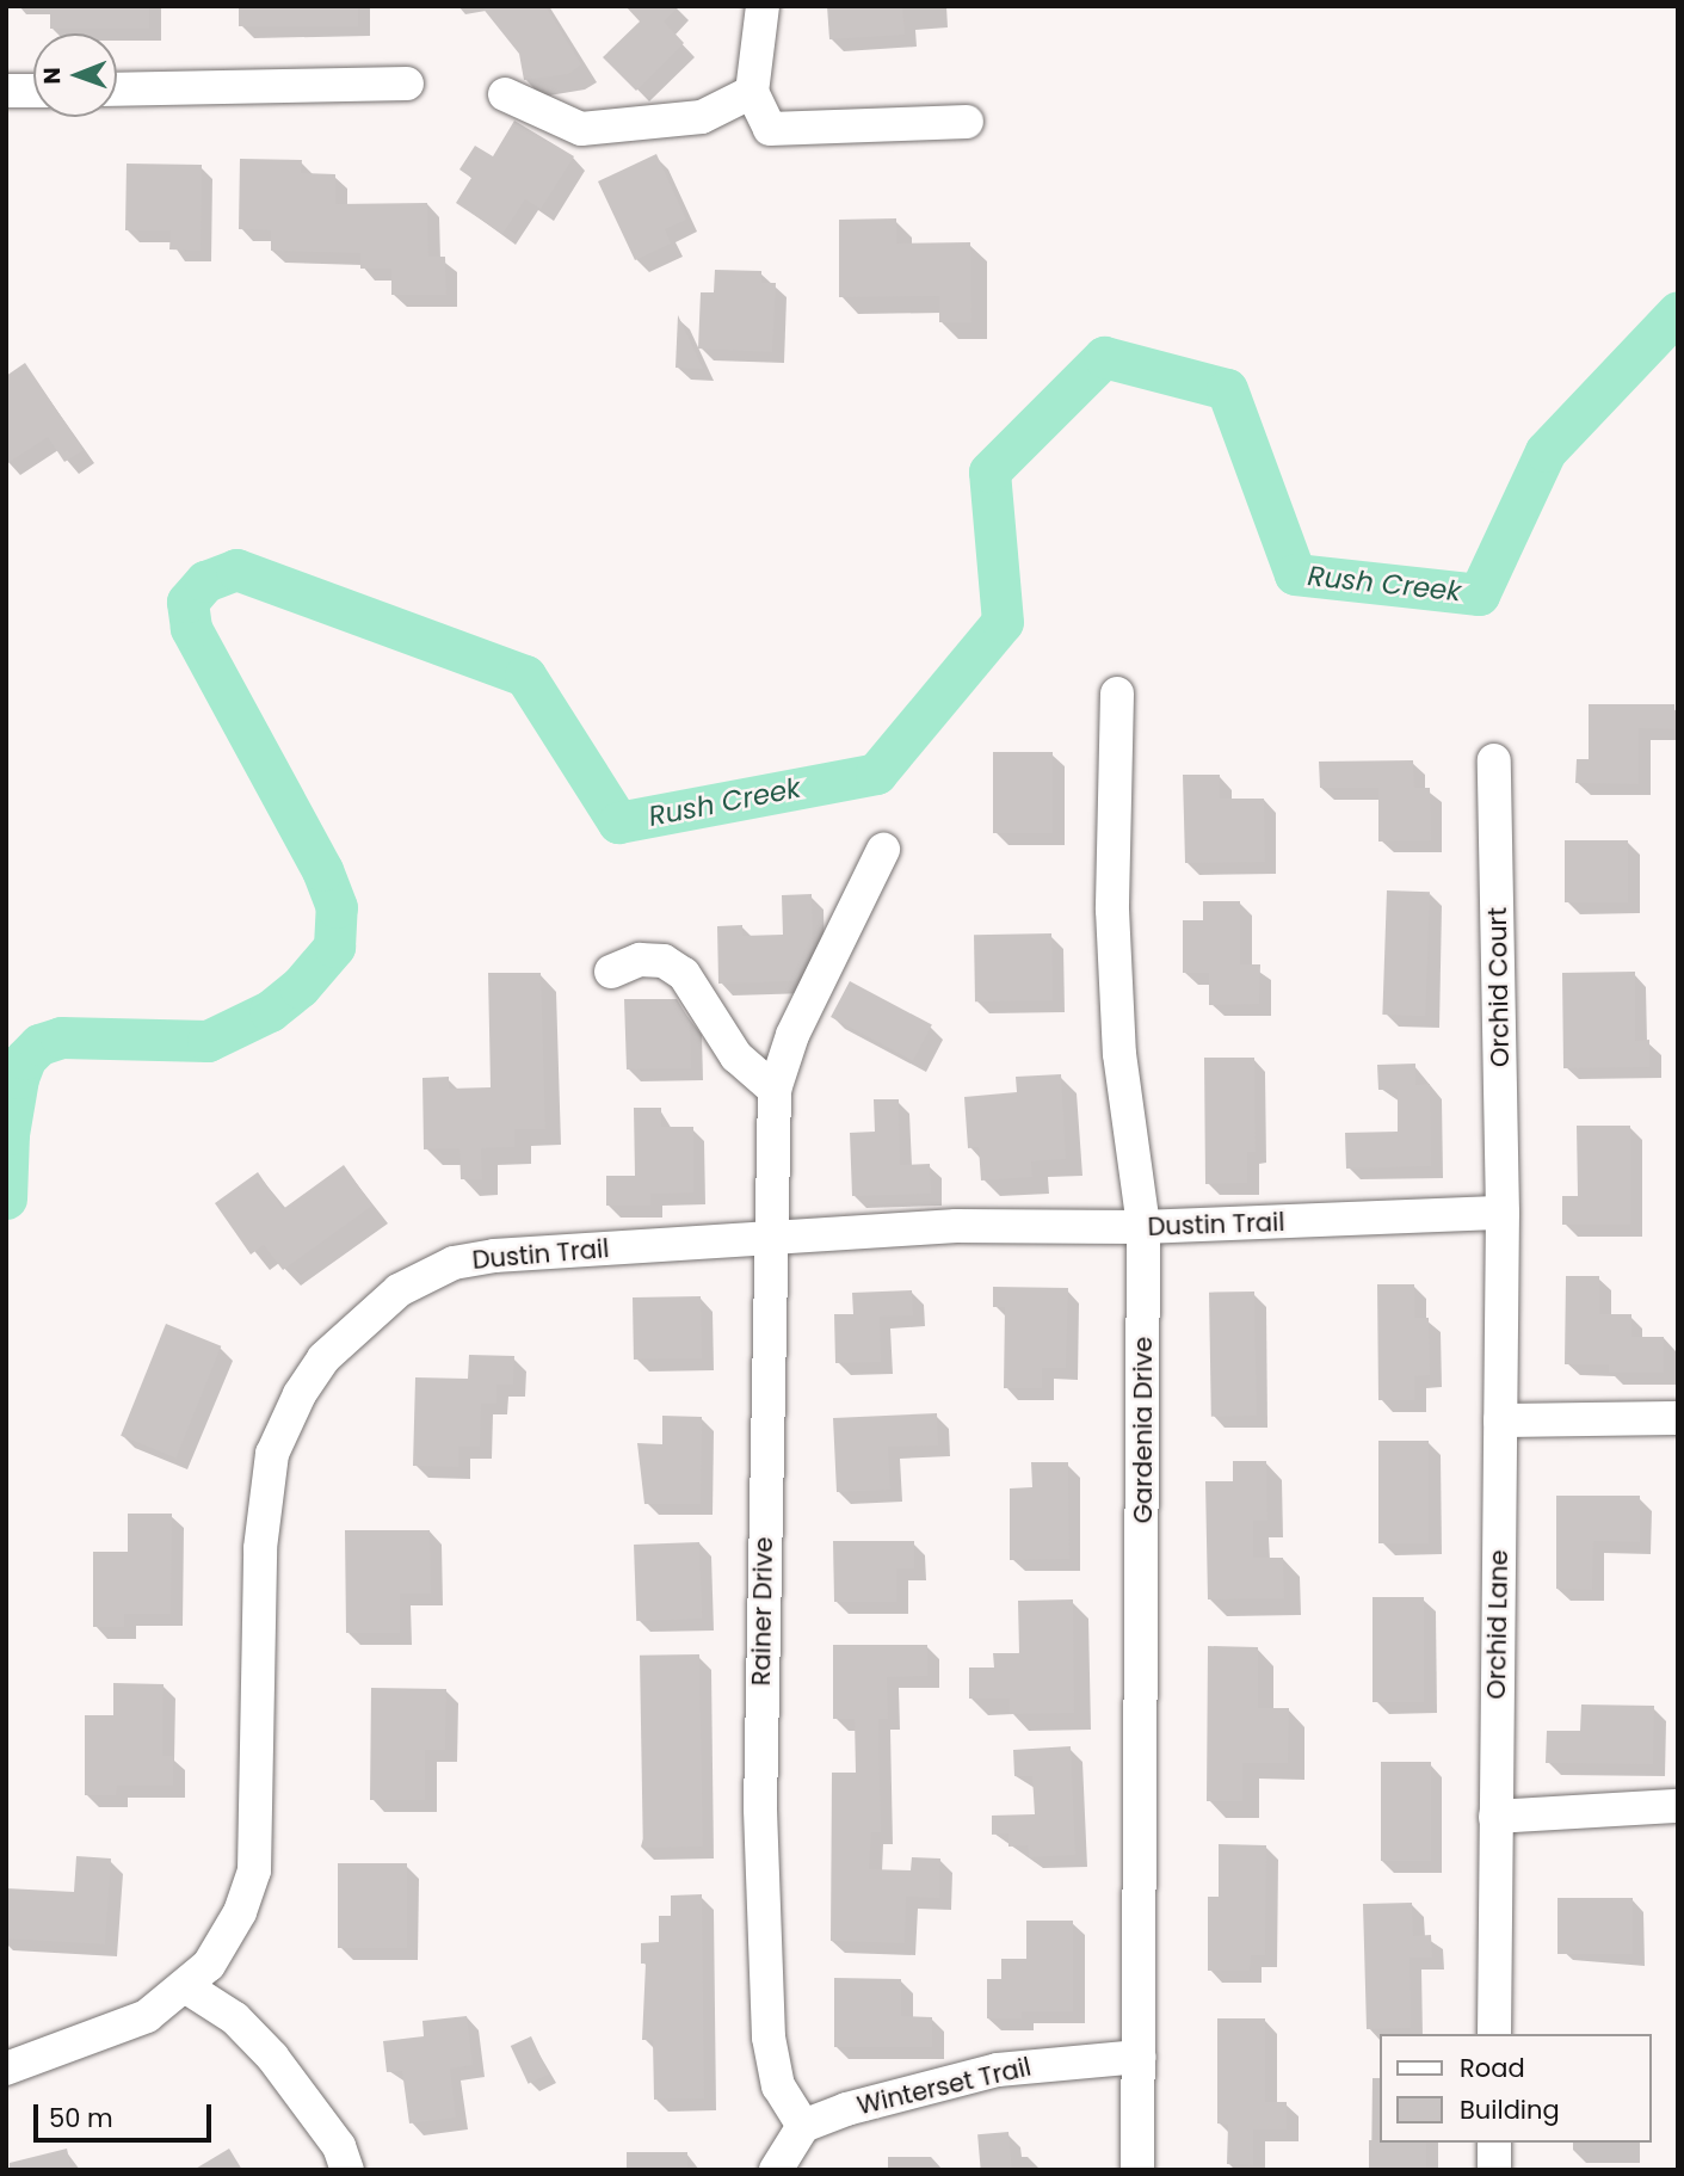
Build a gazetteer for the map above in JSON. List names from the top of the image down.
{
  "streets": {
    "street": [
      "Orchid Court",
      "Dustin Trail",
      "Gardenia Drive",
      "Rainer Drive",
      "Orchid Lane",
      "Winterset Trail"
    ]
  },
  "crossings": [
    ["Orchid Court", "Dustin Trail"],
    ["Orchid Court", "Orchid Lane"],
    ["Dustin Trail", "Gardenia Drive"],
    ["Dustin Trail", "Rainer Drive"],
    ["Dustin Trail", "Orchid Lane"],
    ["Gardenia Drive", "Winterset Trail"],
    ["Rainer Drive", "Winterset Trail"]
  ],
  "water": ["Rush Creek"],
  "legend": ["Road", "Building"],
  "scale_bar": "50 m",
  "north": "left"
}
